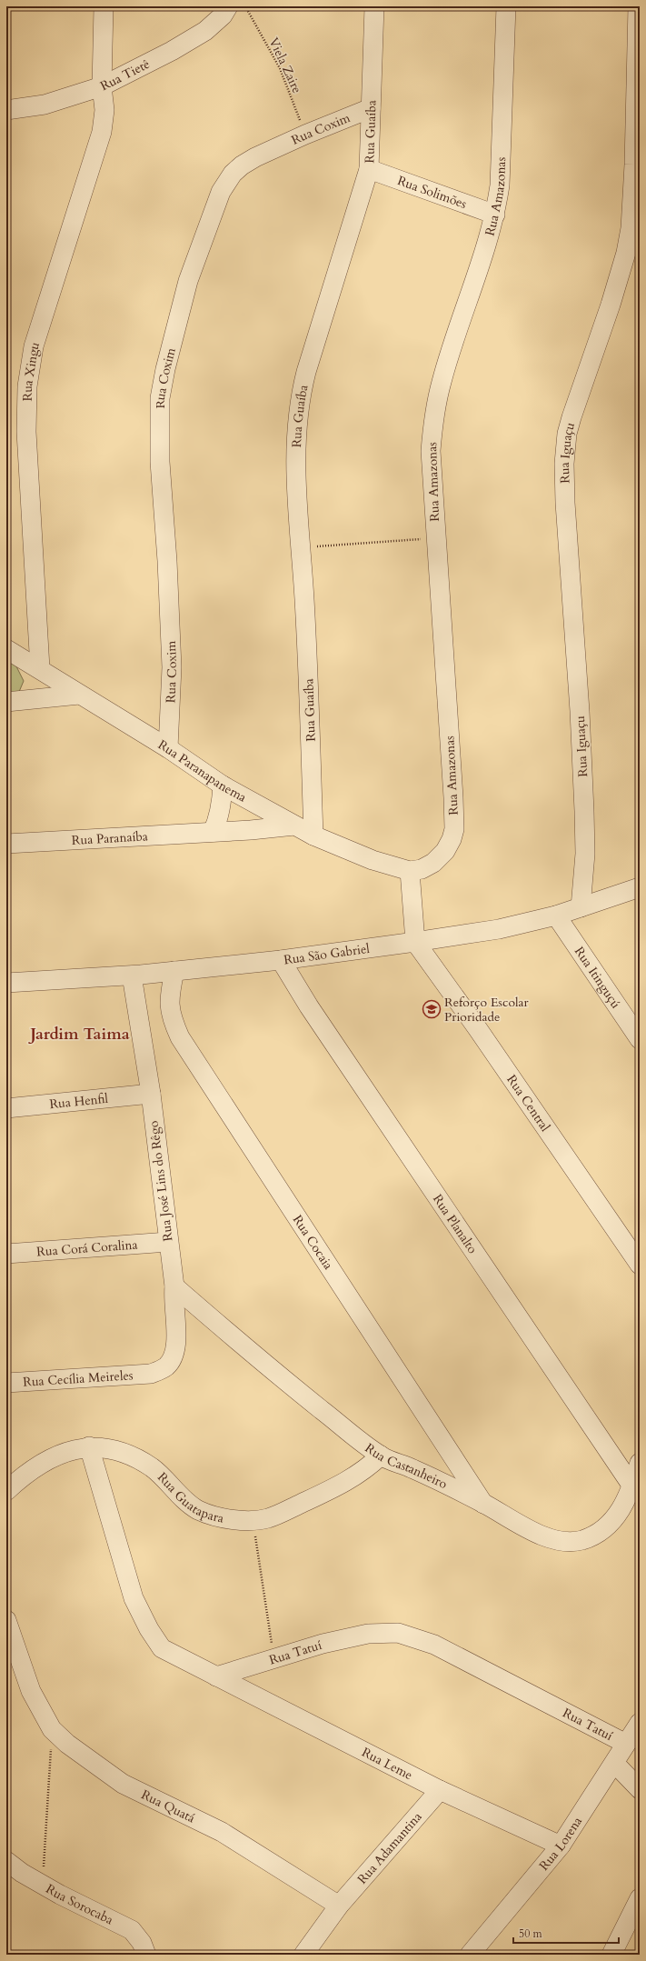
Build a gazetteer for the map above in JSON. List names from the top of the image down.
{
  "streets": {
    "street": [
      "Rua Tietê",
      "Rua Coxim",
      "Rua Guaíba",
      "Rua Solimões",
      "Rua Amazonas",
      "Rua Xingu",
      "Rua Iguaçu",
      "Rua Paranapanema",
      "Rua Paranaíba",
      "Rua São Gabriel",
      "Rua Itinguçú",
      "Rua Henfil",
      "Rua Central",
      "Rua José Lins do Rêgo",
      "Rua Planalto",
      "Rua Cocaia",
      "Rua Corá Coralina",
      "Rua Cecília Meireles",
      "Rua Castanheiro",
      "Rua Guatapara",
      "Rua Tatuí",
      "Rua Leme",
      "Rua Quatá",
      "Rua Lorena",
      "Rua Adamantina",
      "Rua Sorocaba"
    ],
    "path": ["Viela Zaire"]
  },
  "crossings": [
    ["Viela Zaire", "Rua Coxim"],
    ["Rua Tietê", "Rua Xingu"],
    ["Rua Coxim", "Rua Guaíba"],
    ["Rua Coxim", "Rua Paranapanema"],
    ["Rua Guaíba", "Rua Solimões"],
    ["Rua Guaíba", "Rua Paranapanema"],
    ["Rua Solimões", "Rua Amazonas"],
    ["Rua Amazonas", "Rua Paranapanema"],
    ["Rua Xingu", "Rua Paranapanema"],
    ["Rua Iguaçu", "Rua São Gabriel"],
    ["Rua Paranapanema", "Rua Paranaíba"],
    ["Rua São Gabriel", "Rua Itinguçú"],
    ["Rua São Gabriel", "Rua Central"],
    ["Rua São Gabriel", "Rua José Lins do Rêgo"],
    ["Rua São Gabriel", "Rua Planalto"],
    ["Rua São Gabriel", "Rua Cocaia"],
    ["Rua Henfil", "Rua José Lins do Rêgo"],
    ["Rua José Lins do Rêgo", "Rua Corá Coralina"],
    ["Rua José Lins do Rêgo", "Rua Cecília Meireles"],
    ["Rua José Lins do Rêgo", "Rua Castanheiro"],
    ["Rua Planalto", "Rua Castanheiro"],
    ["Rua Cocaia", "Rua Castanheiro"],
    ["Rua Castanheiro", "Rua Guatapara"],
    ["Rua Tatuí", "Rua Leme"],
    ["Rua Tatuí", "Rua Lorena"],
    ["Rua Leme", "Rua Lorena"],
    ["Rua Leme", "Rua Adamantina"],
    ["Rua Quatá", "Rua Adamantina"]
  ],
  "districts": ["Jardim Taima"],
  "places": {
    "school or university": ["Reforço Escolar Prioridade"]
  },
  "scale_bar": "50 m"
}
